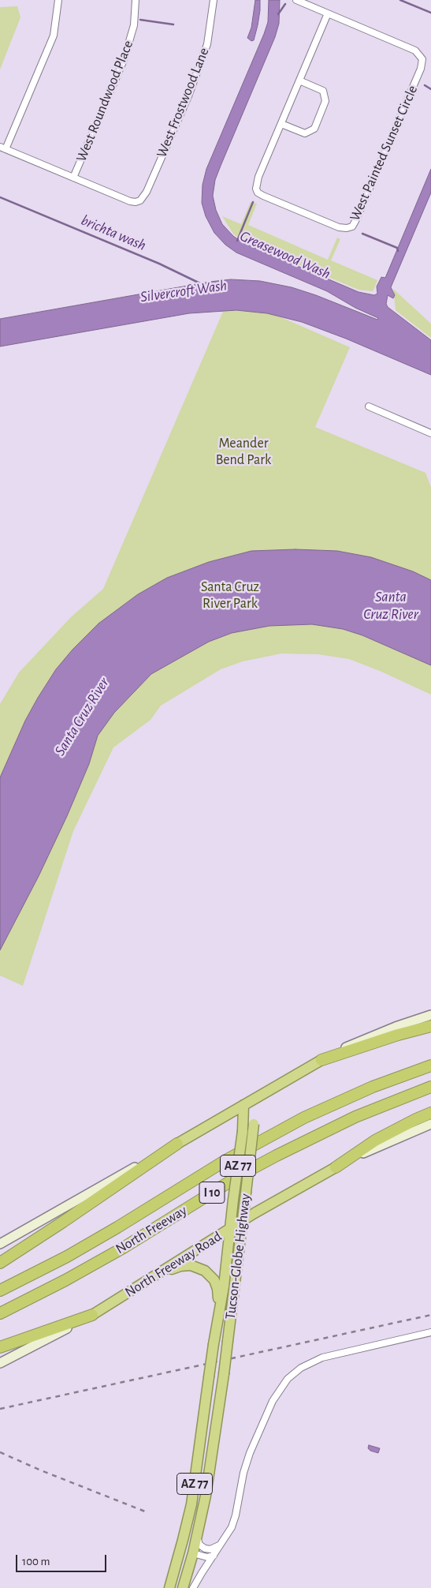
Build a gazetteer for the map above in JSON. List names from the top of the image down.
{
  "streets": {
    "highway": [
      "AZ 77",
      "I 10",
      "North Freeway",
      "Tucson-Globe Highway",
      "North Freeway Road"
    ],
    "street": ["West Roundwood Place", "West Frostwood Lane", "West Painted Sunset Circle"]
  },
  "crossings": [
    ["West Roundwood Place", "West Frostwood Lane"],
    ["Tucson-Globe Highway", "North Freeway Road"]
  ],
  "water": [
    "brichta wash",
    "Greasewood Wash",
    "Silvercroft Wash",
    "Santa Cruz River"
  ],
  "parks": ["Meander Bend Park", "Santa Cruz River Park"],
  "scale_bar": "100 m"
}
